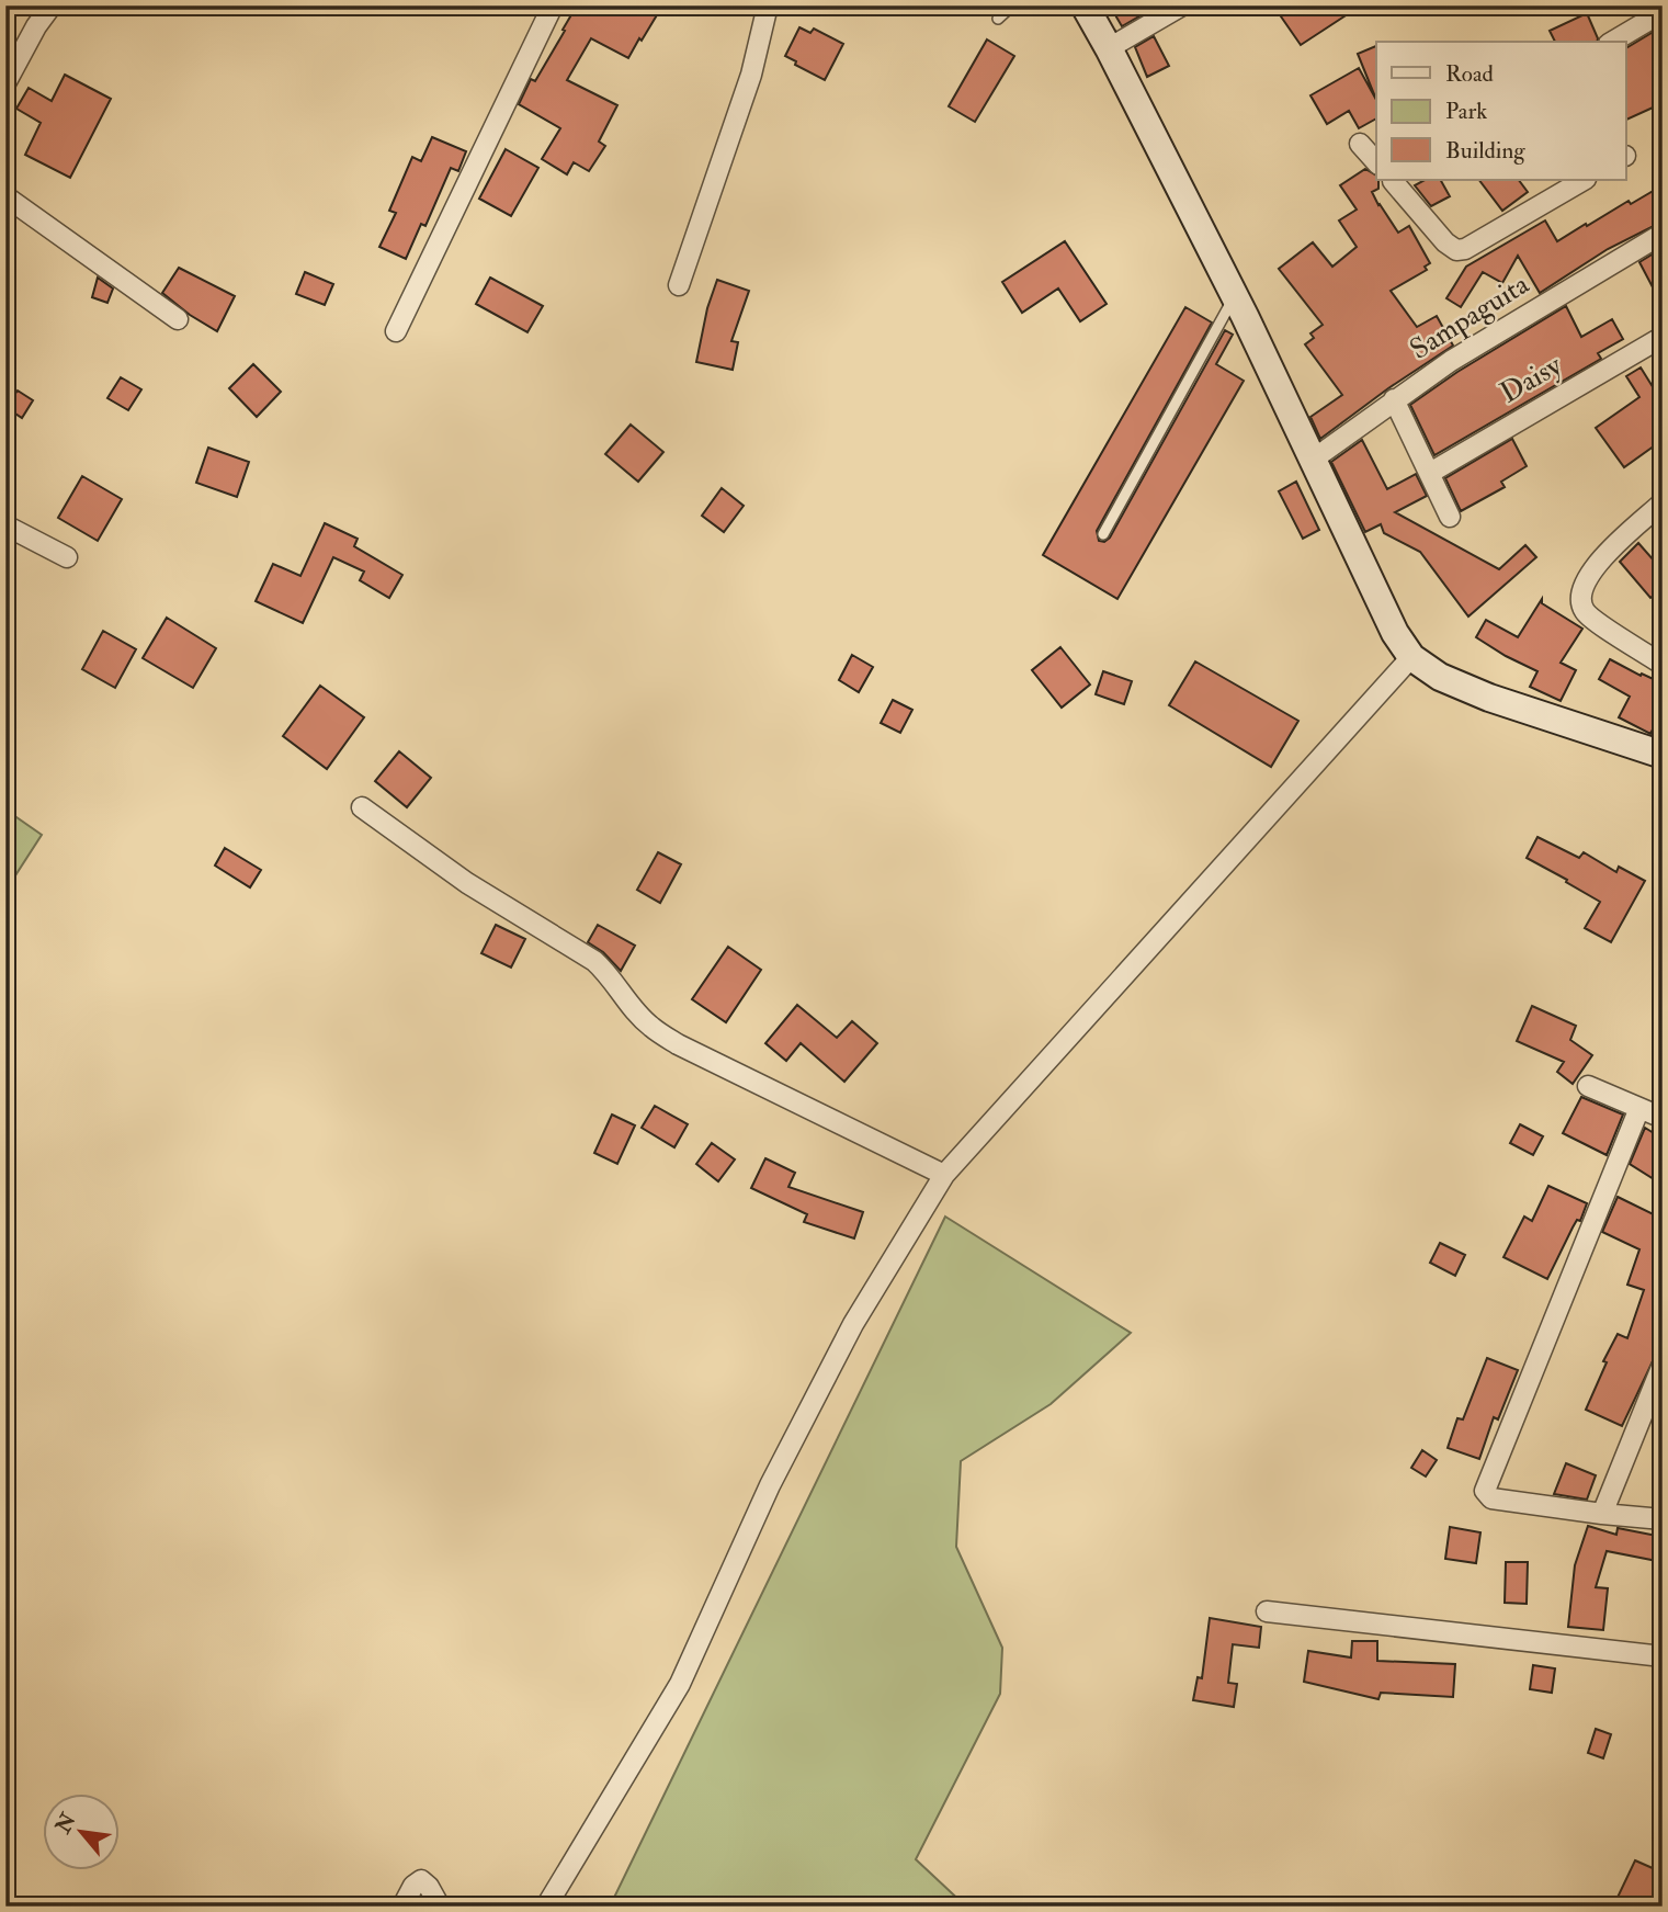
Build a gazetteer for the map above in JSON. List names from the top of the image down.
{
  "streets": {
    "street": ["Sampaguita", "Daisy"]
  },
  "legend": ["Road", "Park", "Building"],
  "north": "top left"
}
